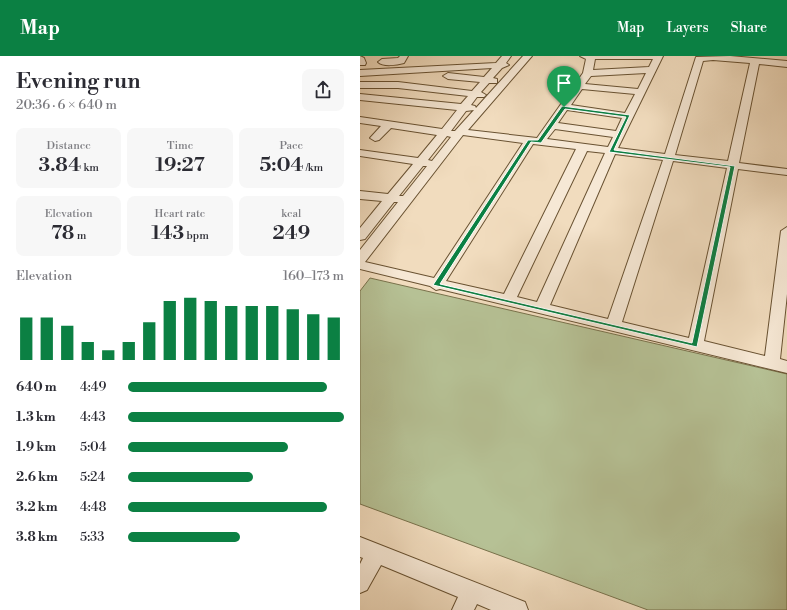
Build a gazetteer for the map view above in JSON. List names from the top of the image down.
{
  "page": {
    "header": "Map",
    "nav": ["Map", "Layers", "Share"],
    "heading": ["Evening run", "20:36 · 6 × 640 m"],
    "stats": [
      ["Distance", "3.84 km"],
      ["Time", "19:27"],
      ["Pace", "5:04 /km"],
      ["Elevation", "78 m"],
      ["Heart rate", "143 bpm"],
      ["kcal", "249"]
    ],
    "chart": ["Elevation", "160–173 m"],
    "list": [
      {
        "name": "640 m",
        "note": "4:49"
      },
      {
        "name": "1.3 km",
        "note": "4:43"
      },
      {
        "name": "1.9 km",
        "note": "5:04"
      },
      {
        "name": "2.6 km",
        "note": "5:24"
      },
      {
        "name": "3.2 km",
        "note": "4:48"
      },
      {
        "name": "3.8 km",
        "note": "5:33"
      }
    ]
  }
}
